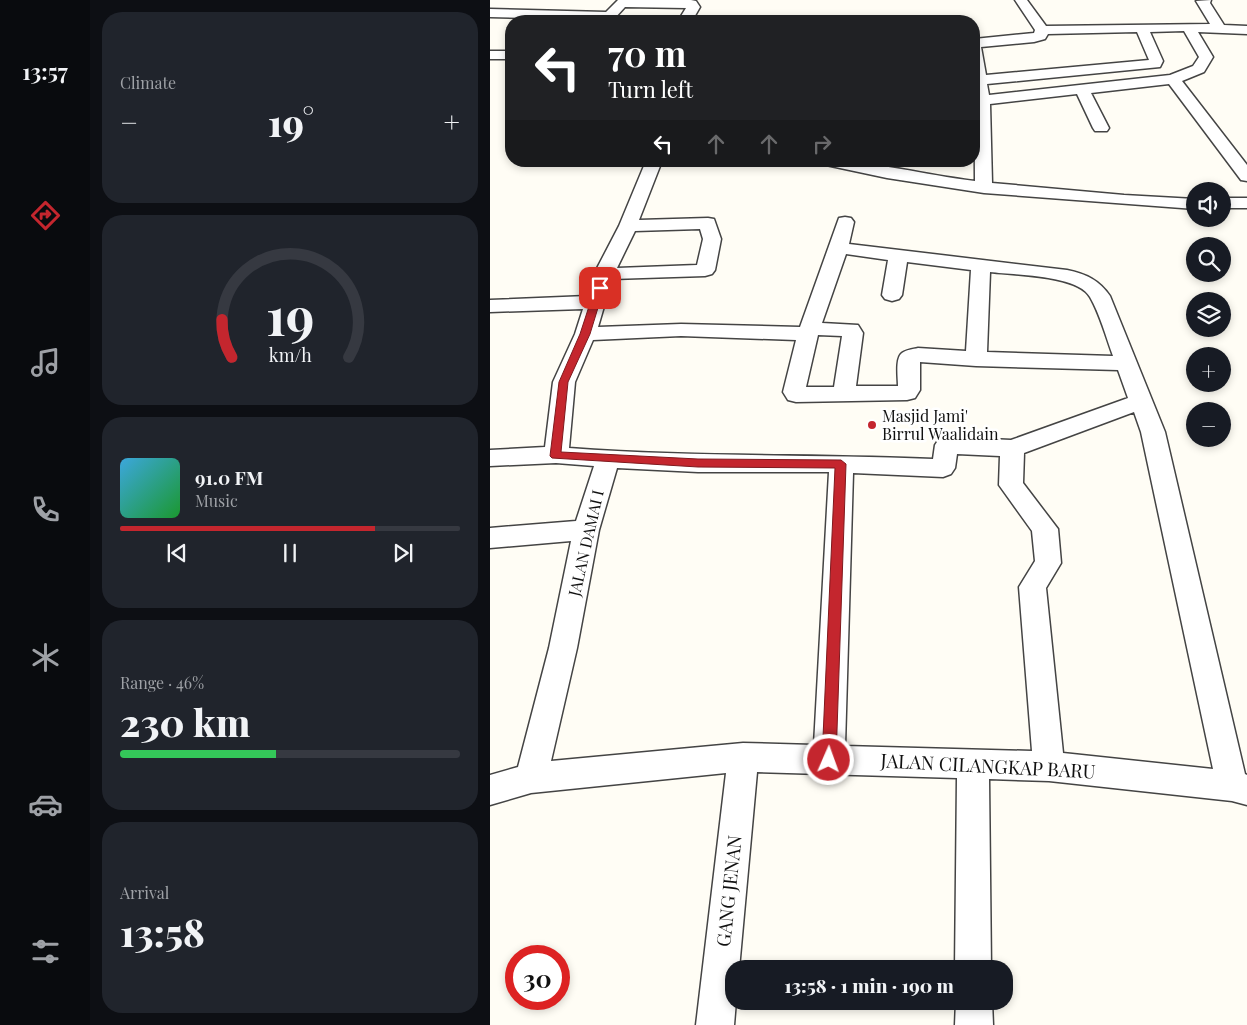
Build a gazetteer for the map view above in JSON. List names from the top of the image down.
{
  "streets": {
    "street": ["JALAN DAMAI I", "JALAN CILANGKAP BARU", "GANG JENAN"]
  },
  "crossings": [
    ["JALAN DAMAI I", "JALAN CILANGKAP BARU"],
    ["JALAN CILANGKAP BARU", "GANG JENAN"]
  ],
  "places": ["Masjid Jami' Birrul Waalidain"],
  "page": {
    "tabs": "13:57",
    "tile": [
      "Climate",
      ["Range · 46%", "230 km"],
      ["Arrival", "13:58"]
    ],
    "turn": ["70 m", "Turn left"],
    "heat": ["−", "19°", "+"],
    "map_buttons": ["+", "−"],
    "song": ["91.0 FM", "Music"],
    "limit": "30",
    "trip": "13:58 · 1 min · 190 m",
    "gauge": ["19", "km/h"]
  }
}
